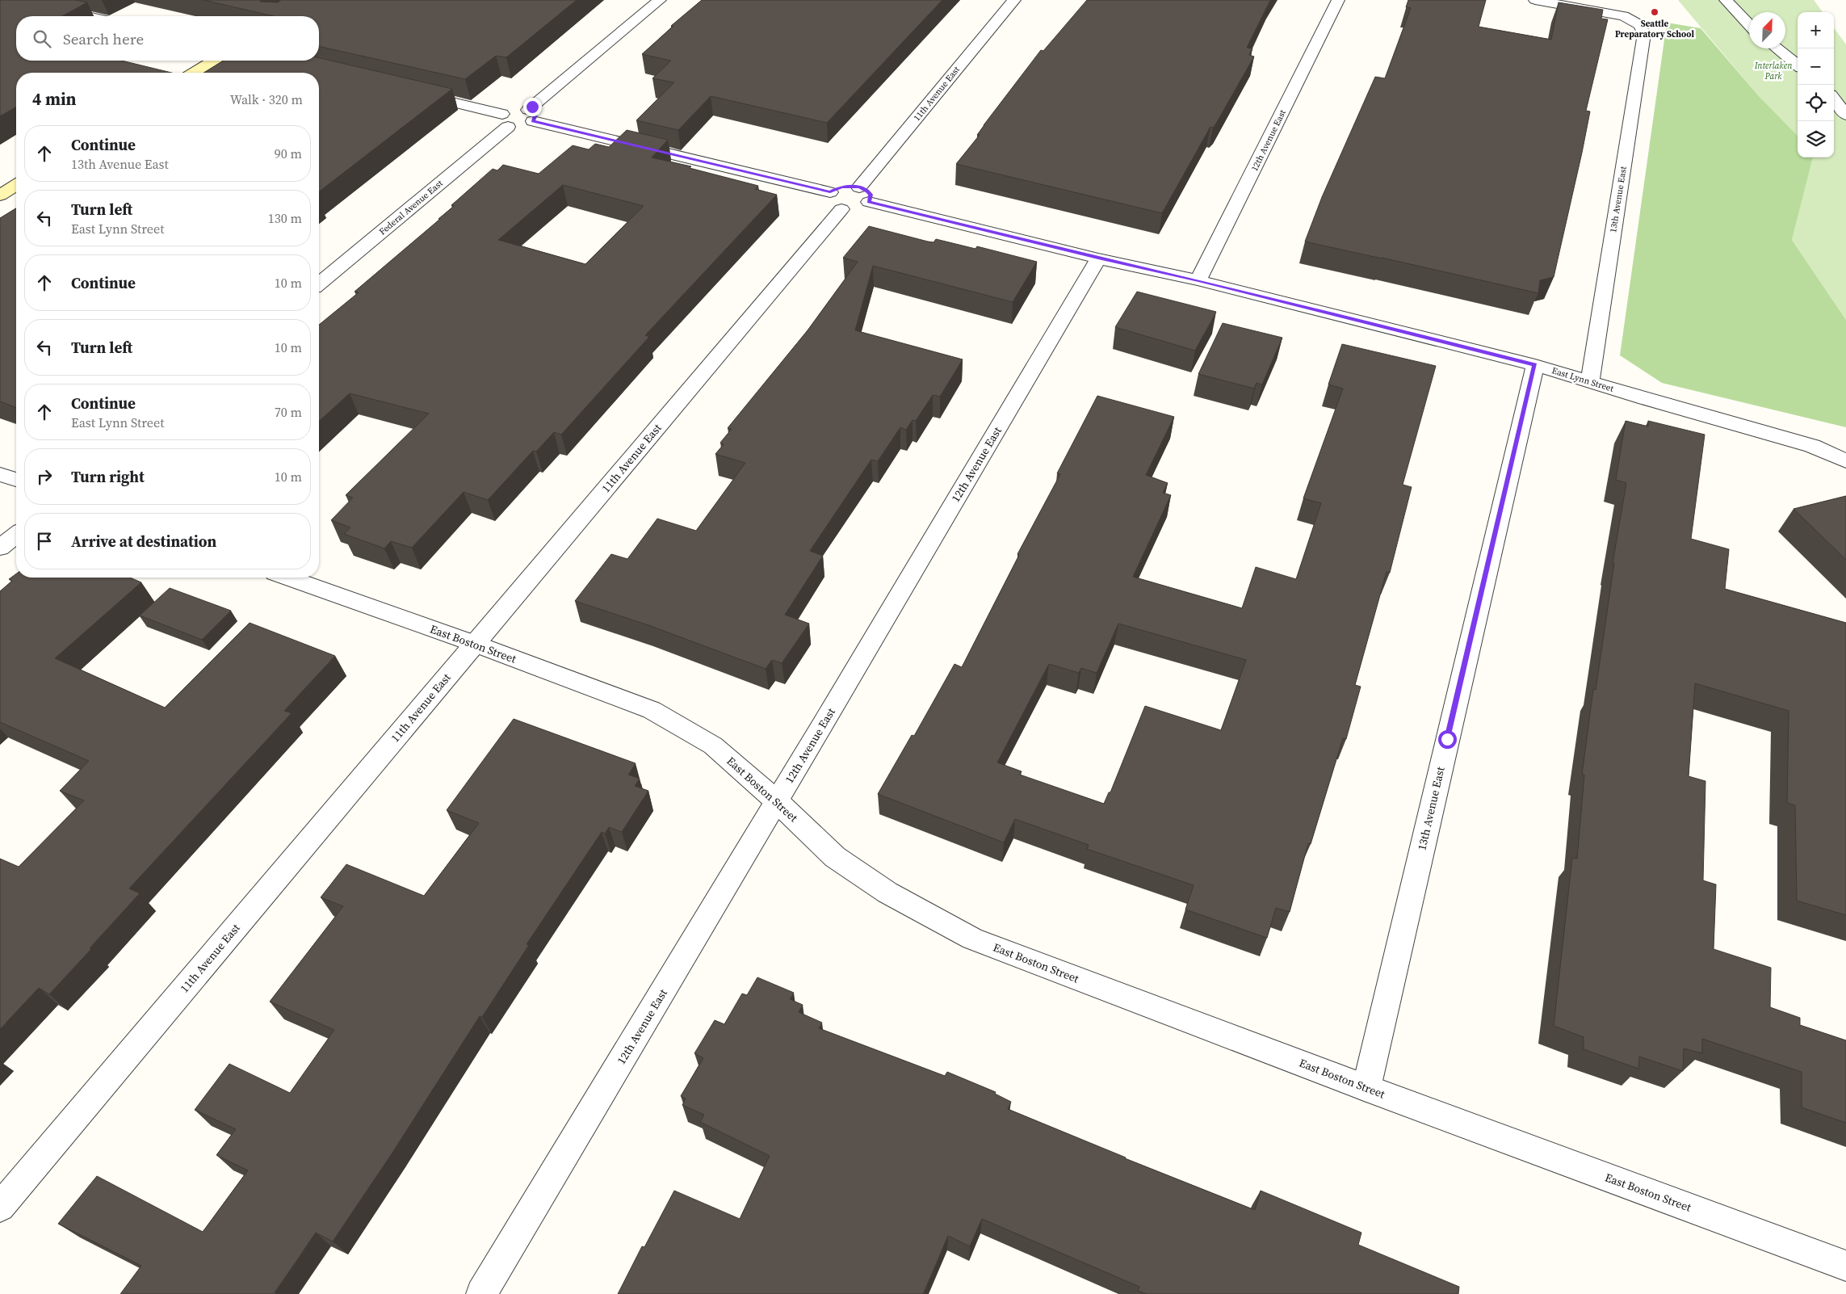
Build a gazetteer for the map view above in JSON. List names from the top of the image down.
{
  "streets": {
    "street": [
      "11th Avenue East",
      "12th Avenue East",
      "13th Avenue East",
      "Federal Avenue East",
      "East Lynn Street",
      "East Boston Street"
    ]
  },
  "crossings": [
    ["11th Avenue East", "East Lynn Street"],
    ["11th Avenue East", "East Boston Street"],
    ["12th Avenue East", "East Lynn Street"],
    ["12th Avenue East", "East Boston Street"],
    ["13th Avenue East", "East Lynn Street"],
    ["13th Avenue East", "East Boston Street"]
  ],
  "parks": ["Interlaken Park"],
  "places": ["Seattle Preparatory School"],
  "north": "top right",
  "page": {
    "map_buttons": ["+", "−"],
    "search": "Search here",
    "heading": ["4 min", "Walk · 320 m"],
    "list": [
      ["Continue", "13th Avenue East", "90 m"],
      ["Turn left", "East Lynn Street", "130 m"],
      ["Continue", "10 m"],
      ["Turn left", "10 m"],
      ["Continue", "East Lynn Street", "70 m"],
      ["Turn right", "10 m"],
      "Arrive at destination"
    ]
  }
}
